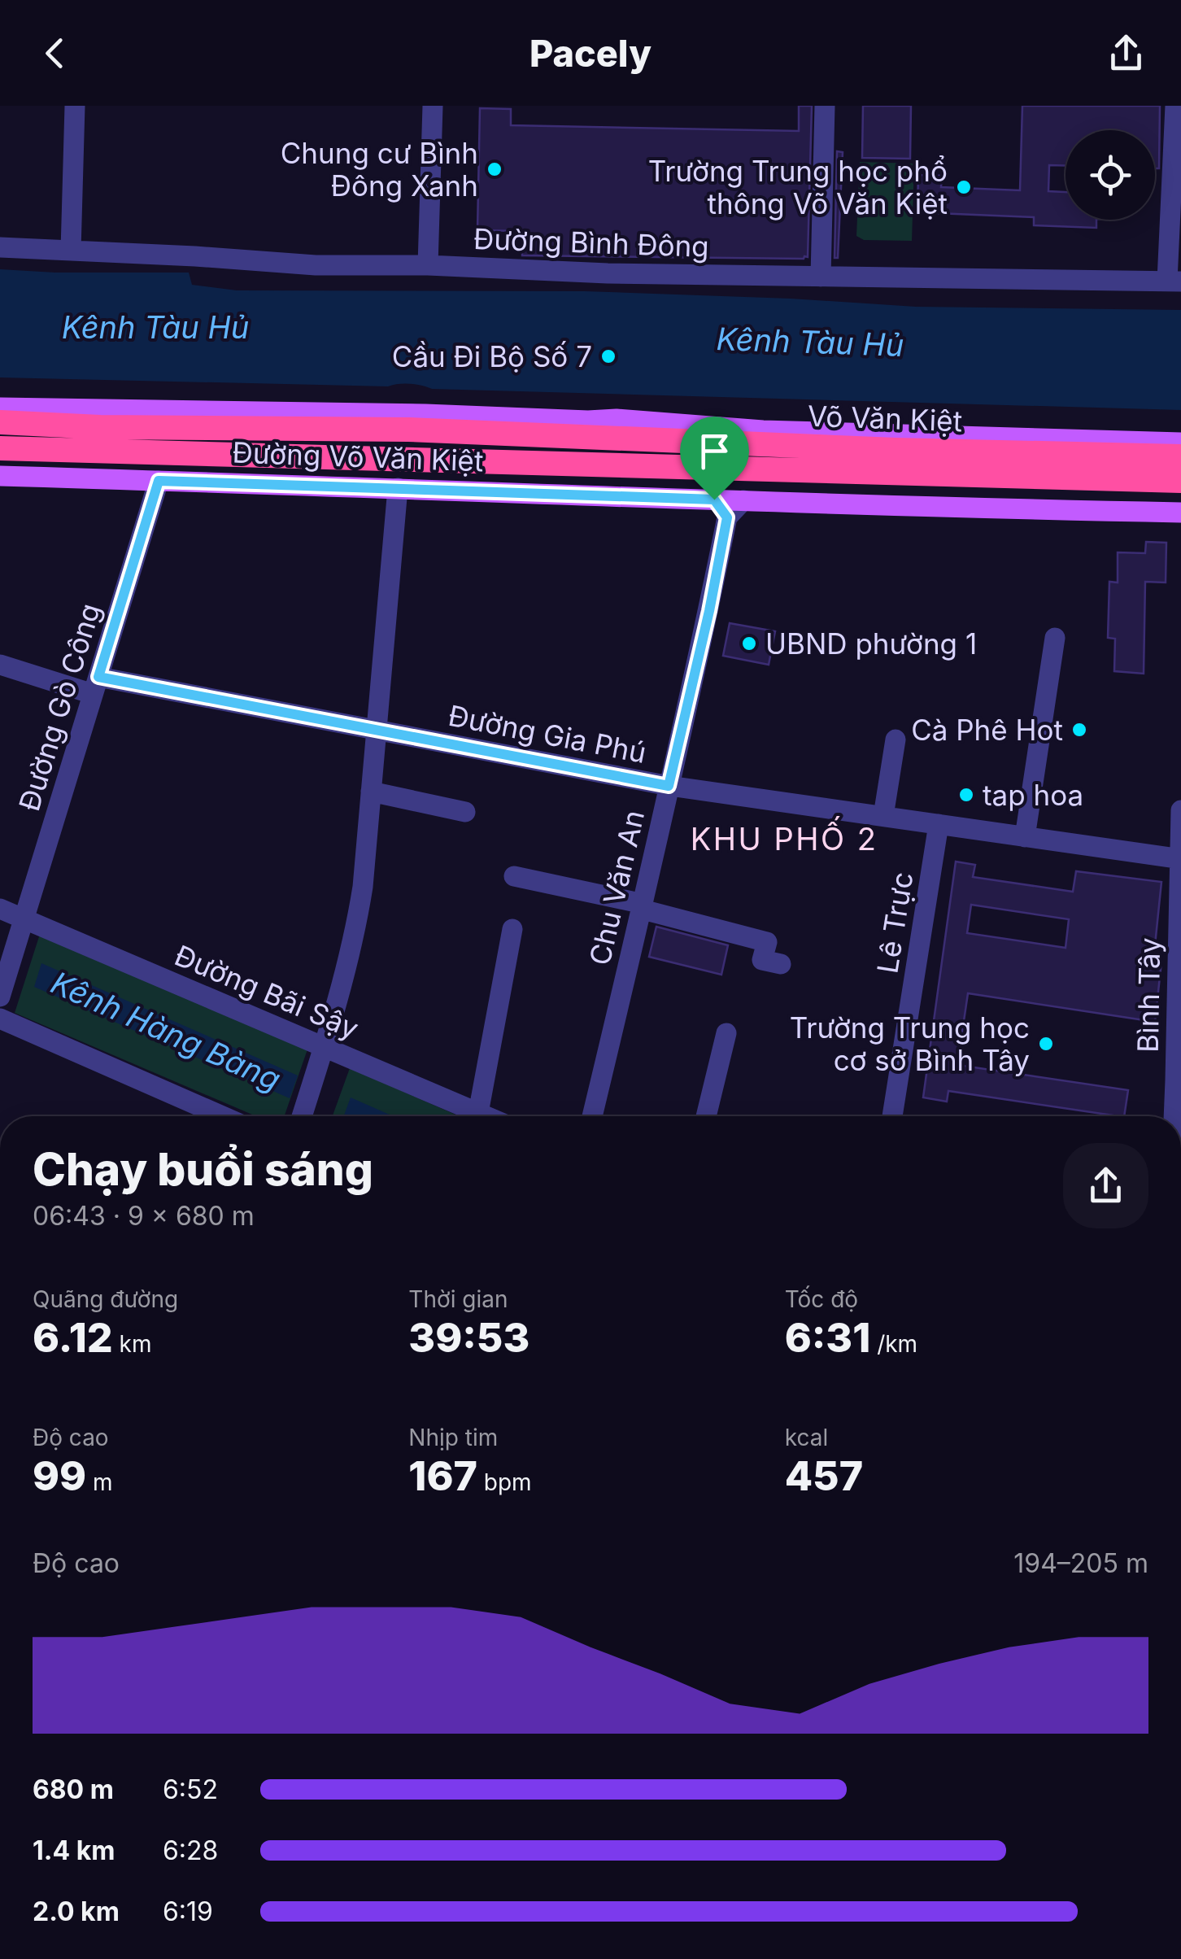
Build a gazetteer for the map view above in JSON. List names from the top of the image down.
{
  "streets": {
    "highway": ["Võ Văn Kiệt", "Đường Võ Văn Kiệt"],
    "street": [
      "Đường Bình Đông",
      "Đường Gò Công",
      "Đường Gia Phú",
      "Chu Văn An",
      "Lê Trực",
      "Đường Bãi Sậy",
      "Bình Tây"
    ]
  },
  "crossings": [
    ["Võ Văn Kiệt", "Đường Võ Văn Kiệt"],
    ["Đường Võ Văn Kiệt", "Đường Gò Công"],
    ["Đường Gò Công", "Đường Gia Phú"],
    ["Đường Gò Công", "Đường Bãi Sậy"],
    ["Đường Gia Phú", "Chu Văn An"],
    ["Đường Gia Phú", "Lê Trực"],
    ["Đường Gia Phú", "Bình Tây"]
  ],
  "districts": ["KHU PHỐ 2"],
  "water": ["Kênh Tàu Hủ", "Kênh Hàng Bàng"],
  "places": [
    "Chung cư Bình Đông Xanh",
    "Trường Trung học phổ thông Võ Văn Kiệt",
    "Cầu Đi Bộ Số 7",
    "UBND phường 1",
    "Cà Phê Hot",
    "tap hoa",
    "Trường Trung học cơ sở Bình Tây"
  ],
  "page": {
    "header": "Pacely",
    "heading": ["Chạy buổi sáng", "06:43 · 9 × 680 m"],
    "stats": [
      ["Quãng đường", "6.12 km"],
      ["Thời gian", "39:53"],
      ["Tốc độ", "6:31 /km"],
      ["Độ cao", "99 m"],
      ["Nhịp tim", "167 bpm"],
      ["kcal", "457"]
    ],
    "chart": ["Độ cao", "194–205 m"],
    "list": [
      {
        "name": "680 m",
        "note": "6:52"
      },
      {
        "name": "1.4 km",
        "note": "6:28"
      },
      {
        "name": "2.0 km",
        "note": "6:19"
      }
    ]
  }
}
